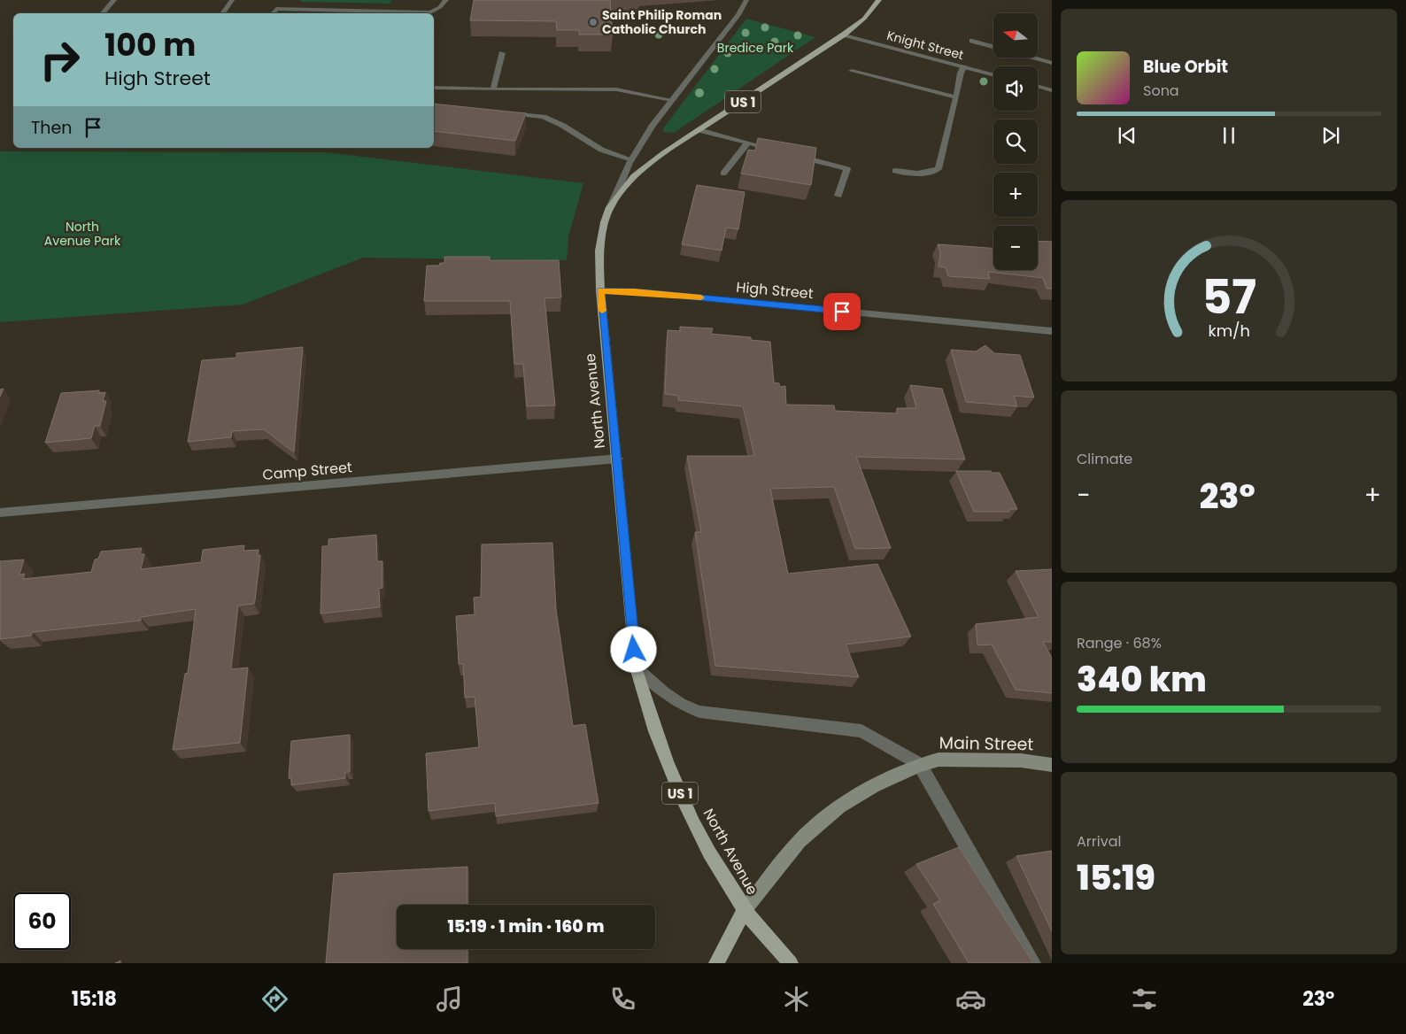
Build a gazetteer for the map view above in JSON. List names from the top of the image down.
{
  "streets": {
    "main road": ["US 1", "North Avenue", "Main Street"],
    "street": ["Knight Street", "High Street", "Camp Street"]
  },
  "crossings": [
    ["Knight Street", "North Avenue"],
    ["US 1", "North Avenue"],
    ["US 1", "Main Street"],
    ["High Street", "North Avenue"],
    ["North Avenue", "Camp Street"],
    ["North Avenue", "Main Street"]
  ],
  "parks": ["Bredice Park", "North Avenue Park"],
  "places": ["Saint Philip Roman Catholic Church"],
  "north": "left",
  "page": {
    "map_buttons": ["+", "−"],
    "turn": ["100 m", "High Street"],
    "song": ["Blue Orbit", "Sona"],
    "then": "Then",
    "tile": [
      "Climate",
      ["Range · 68%", "340 km"],
      ["Arrival", "15:19"]
    ],
    "heat": ["−", "23°", "+"],
    "limit": "60",
    "trip": "15:19 · 1 min · 160 m",
    "tabs": ["15:18", "23°"],
    "gauge": ["57", "km/h"]
  }
}
